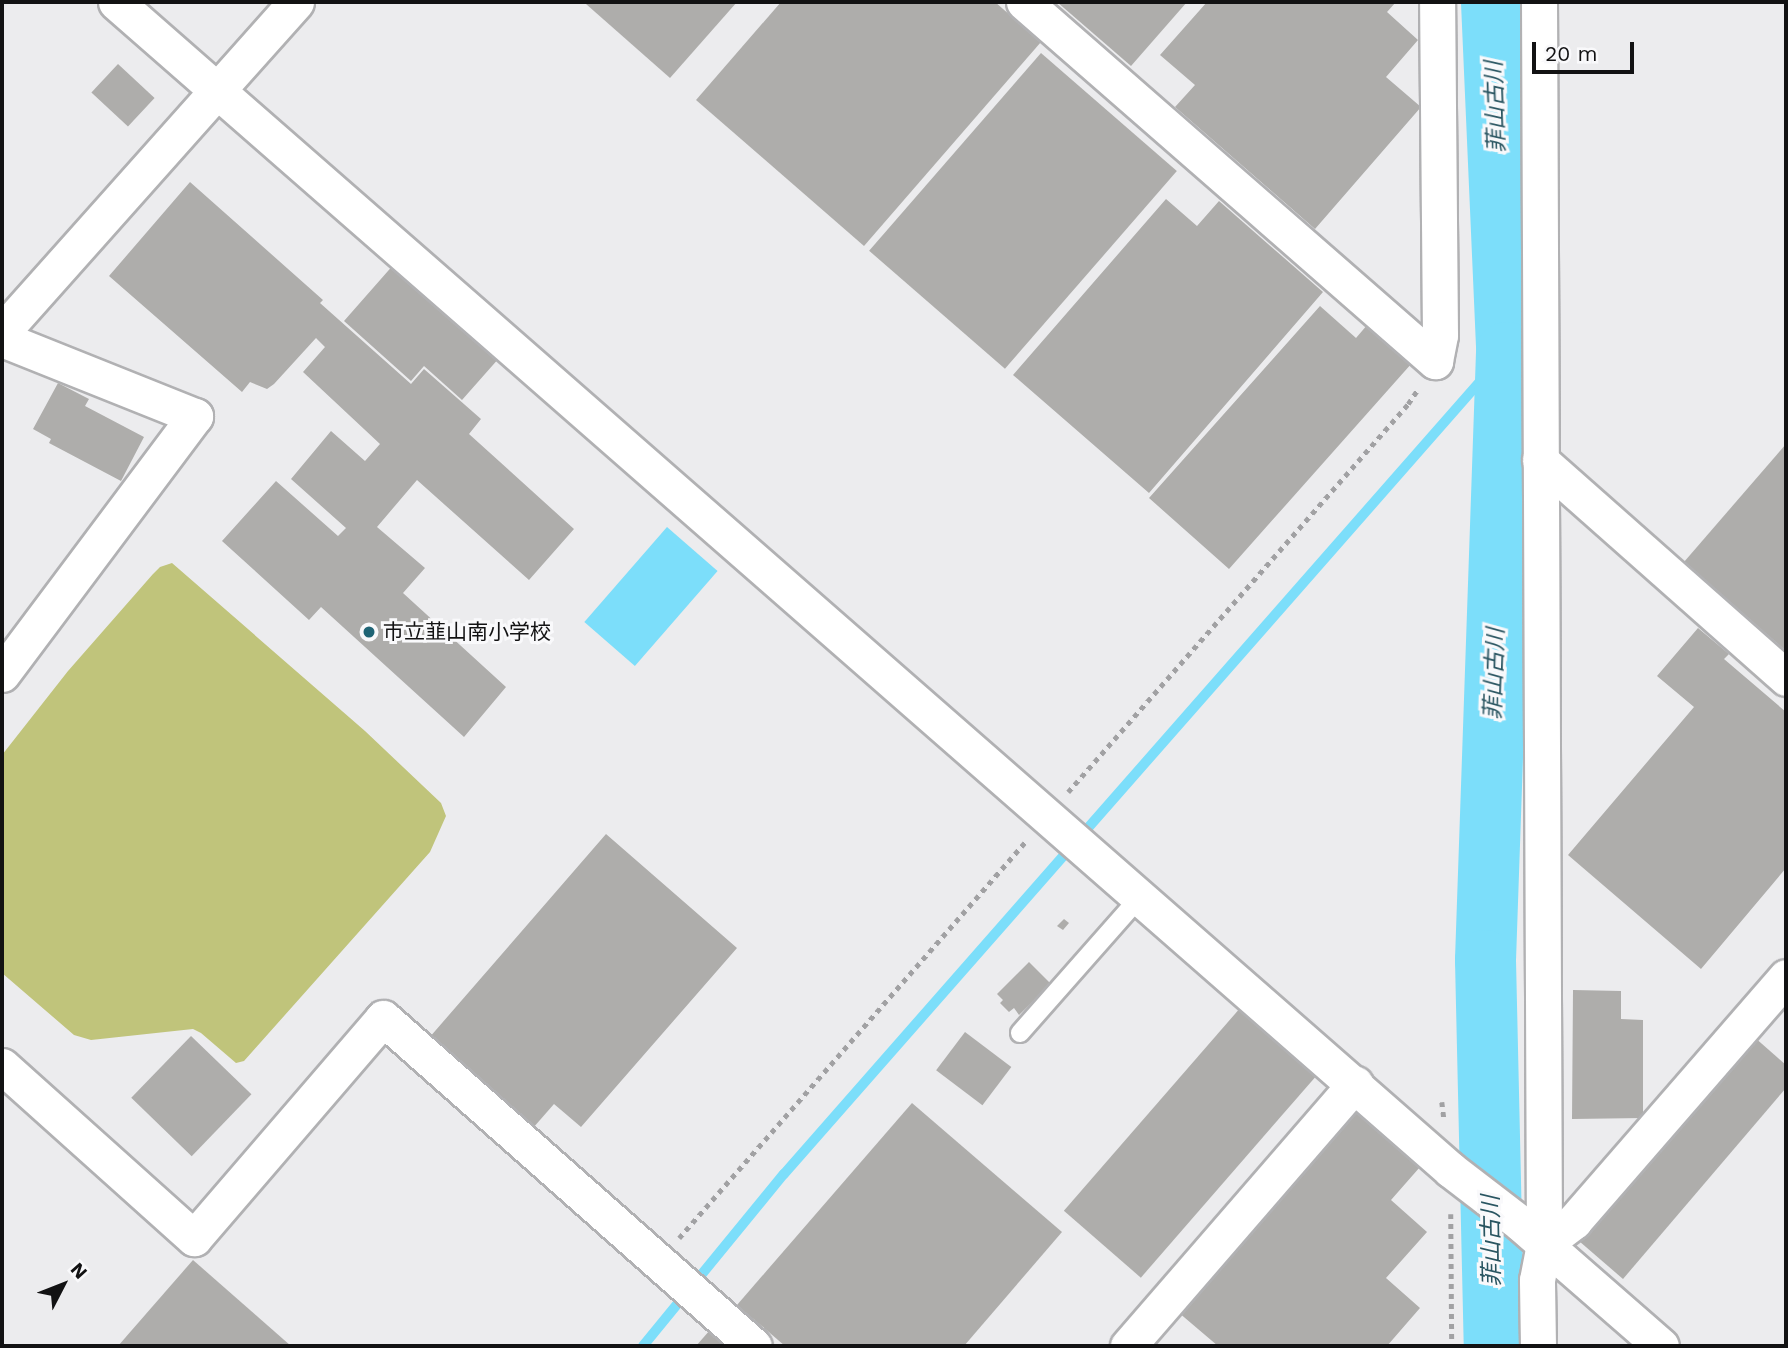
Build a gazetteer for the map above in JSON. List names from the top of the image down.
{
  "water": ["菲山古川"],
  "places": ["市立韮山南小学校"],
  "scale_bar": "20 m",
  "north": "top right"
}
